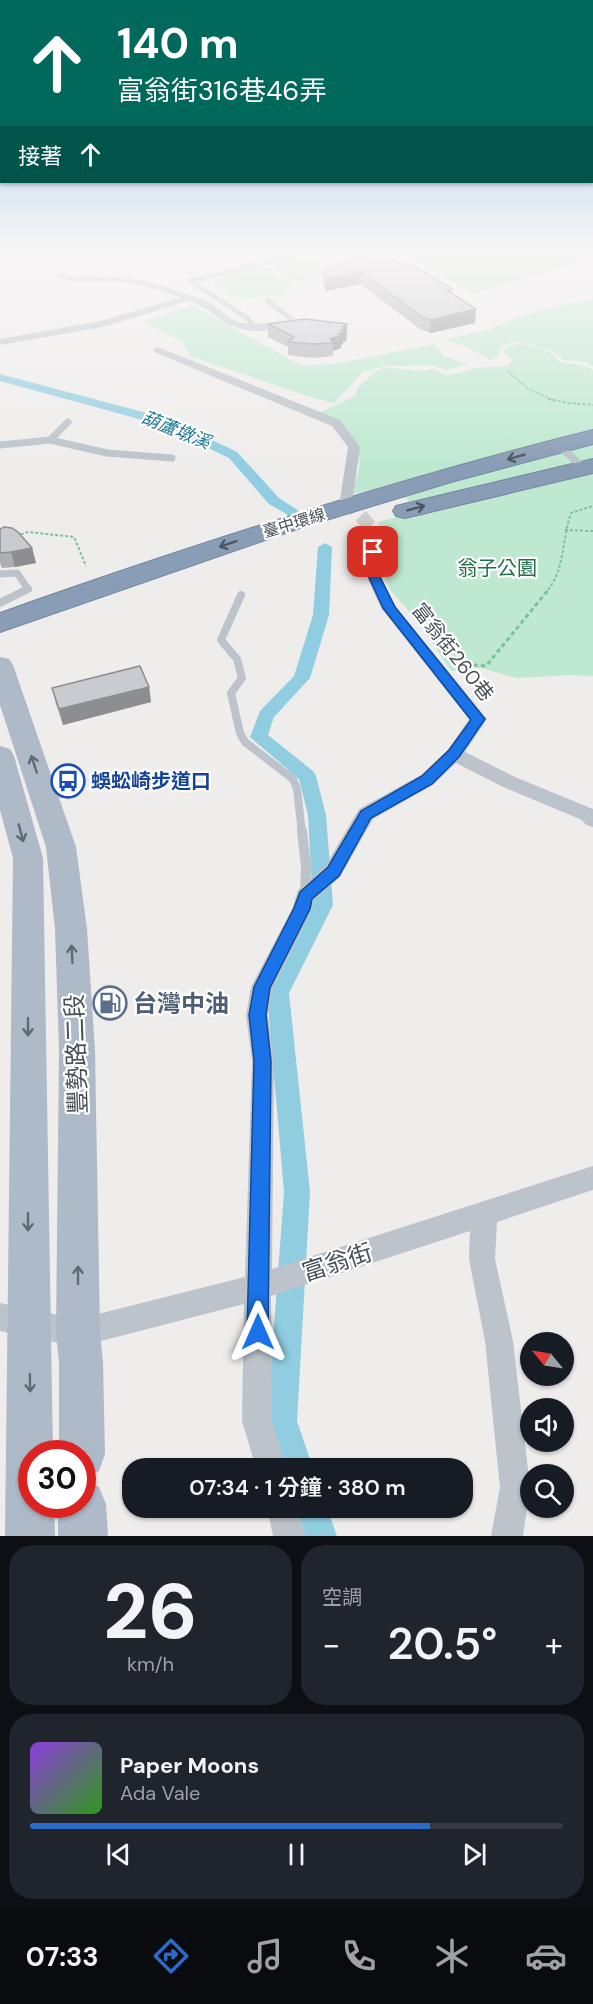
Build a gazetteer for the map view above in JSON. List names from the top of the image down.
{
  "streets": {
    "highway": ["臺中環線"],
    "main road": ["豐勢路二段"],
    "street": ["富翁街260巷", "富翁街"]
  },
  "crossings": [
    ["豐勢路二段", "富翁街"]
  ],
  "water": ["葫蘆墩溪"],
  "parks": ["翁子公園"],
  "places": {
    "bus stop": ["蜈蚣崎步道口"],
    "fuel station": ["台灣中油"]
  },
  "north": "top left",
  "page": {
    "turn": ["140 m", "富翁街316巷46弄"],
    "then": "接著",
    "limit": "30",
    "trip": "07:34 · 1 分鐘 · 380 m",
    "tile": [
      ["26", "km/h"],
      "空調"
    ],
    "heat": ["−", "20.5°", "+"],
    "song": ["Paper Moons", "Ada Vale"],
    "tabs": "07:33"
  }
}
